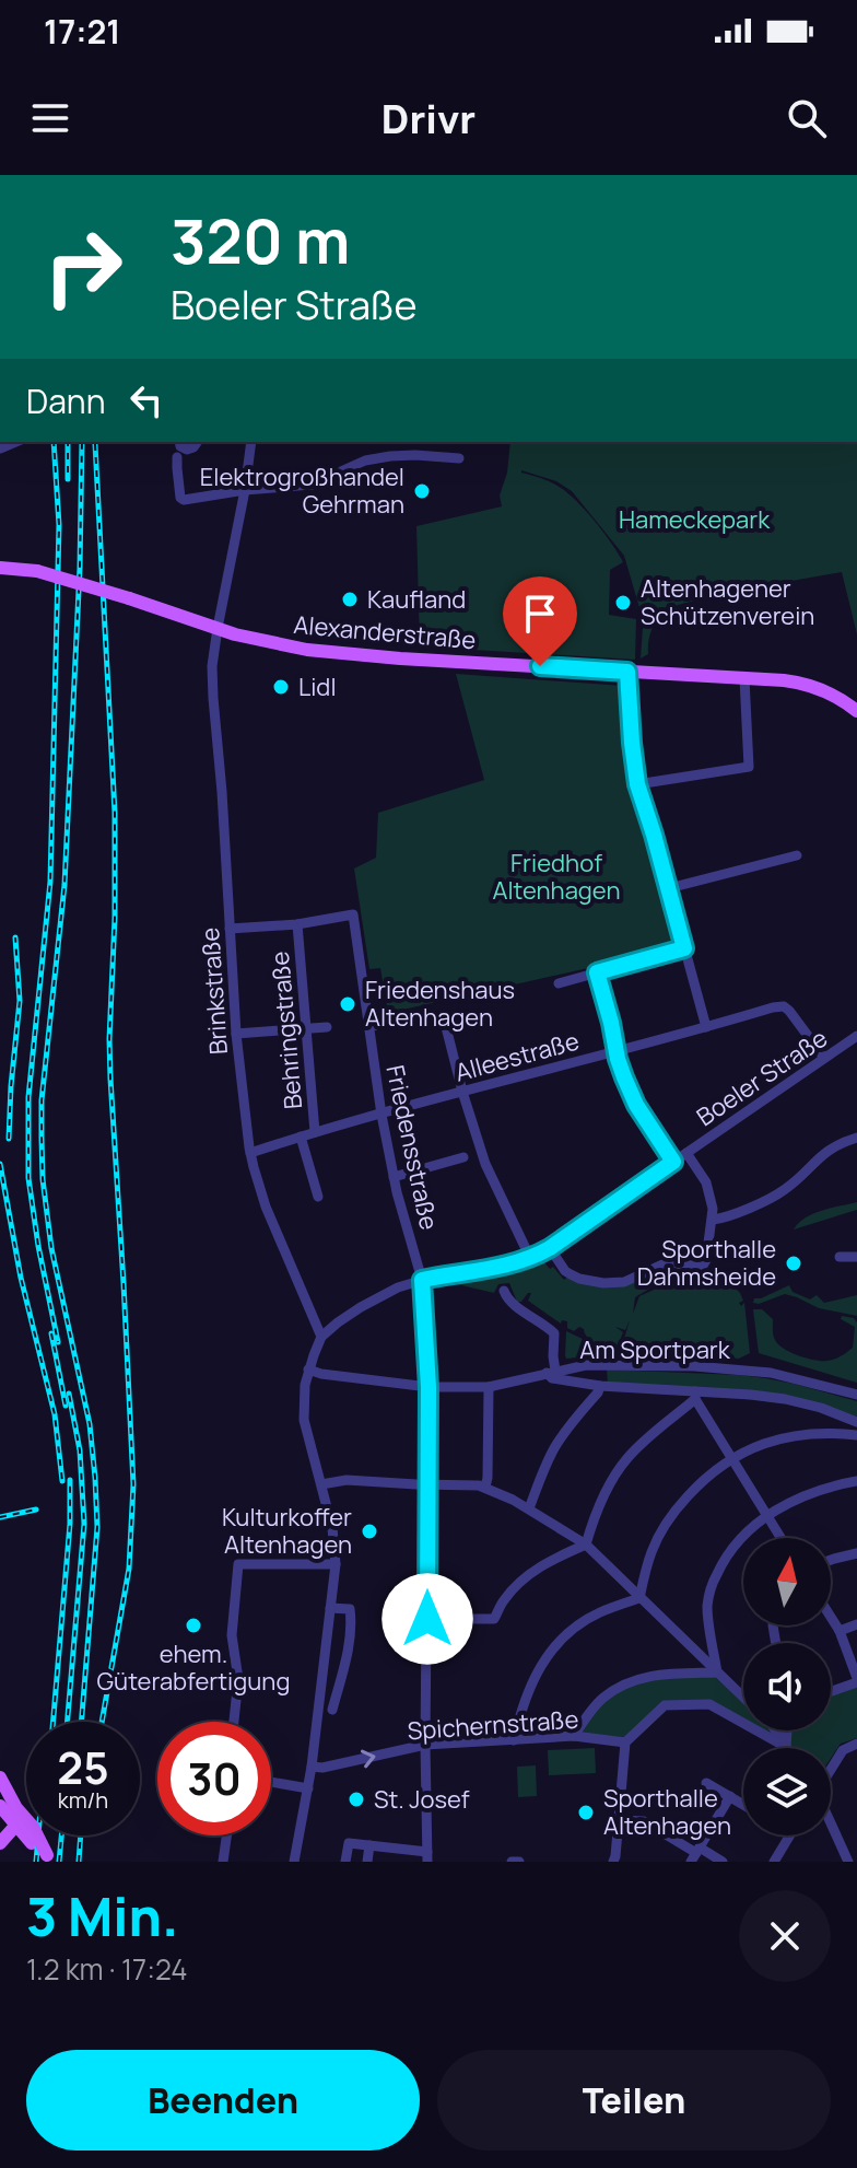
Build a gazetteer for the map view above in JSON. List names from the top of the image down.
{
  "streets": {
    "main road": ["Alexanderstraße"],
    "street": [
      "Brinkstraße",
      "Behringstraße",
      "Alleestraße",
      "Boeler Straße",
      "Friedensstraße",
      "Am Sportpark",
      "Spichernstraße"
    ]
  },
  "crossings": [
    ["Alexanderstraße", "Brinkstraße"],
    ["Brinkstraße", "Alleestraße"],
    ["Brinkstraße", "Boeler Straße"],
    ["Behringstraße", "Alleestraße"],
    ["Behringstraße", "Friedensstraße"],
    ["Alleestraße", "Boeler Straße"],
    ["Alleestraße", "Friedensstraße"],
    ["Boeler Straße", "Friedensstraße"],
    ["Friedensstraße", "Spichernstraße"]
  ],
  "one_way": ["Spichernstraße"],
  "parks": ["Hameckepark", "Friedhof Altenhagen"],
  "places": [
    "Elektrogroßhandel Gehrman",
    "Kaufland",
    "Altenhagener Schützenverein",
    "Lidl",
    "Friedenshaus Altenhagen",
    "Sporthalle Dahmsheide",
    "Kulturkoffer Altenhagen",
    "ehem. Güterabfertigung",
    "St. Josef",
    "Sporthalle Altenhagen"
  ],
  "north": "top",
  "page": {
    "status": "17:21",
    "header": "Drivr",
    "turn": ["320 m", "Boeler Straße"],
    "then": "Dann",
    "speed": "25 km/h",
    "limit": "30",
    "heading": ["3 Min.", "1.2 km · 17:24"],
    "buttons": ["Beenden", "Teilen"]
  }
}
